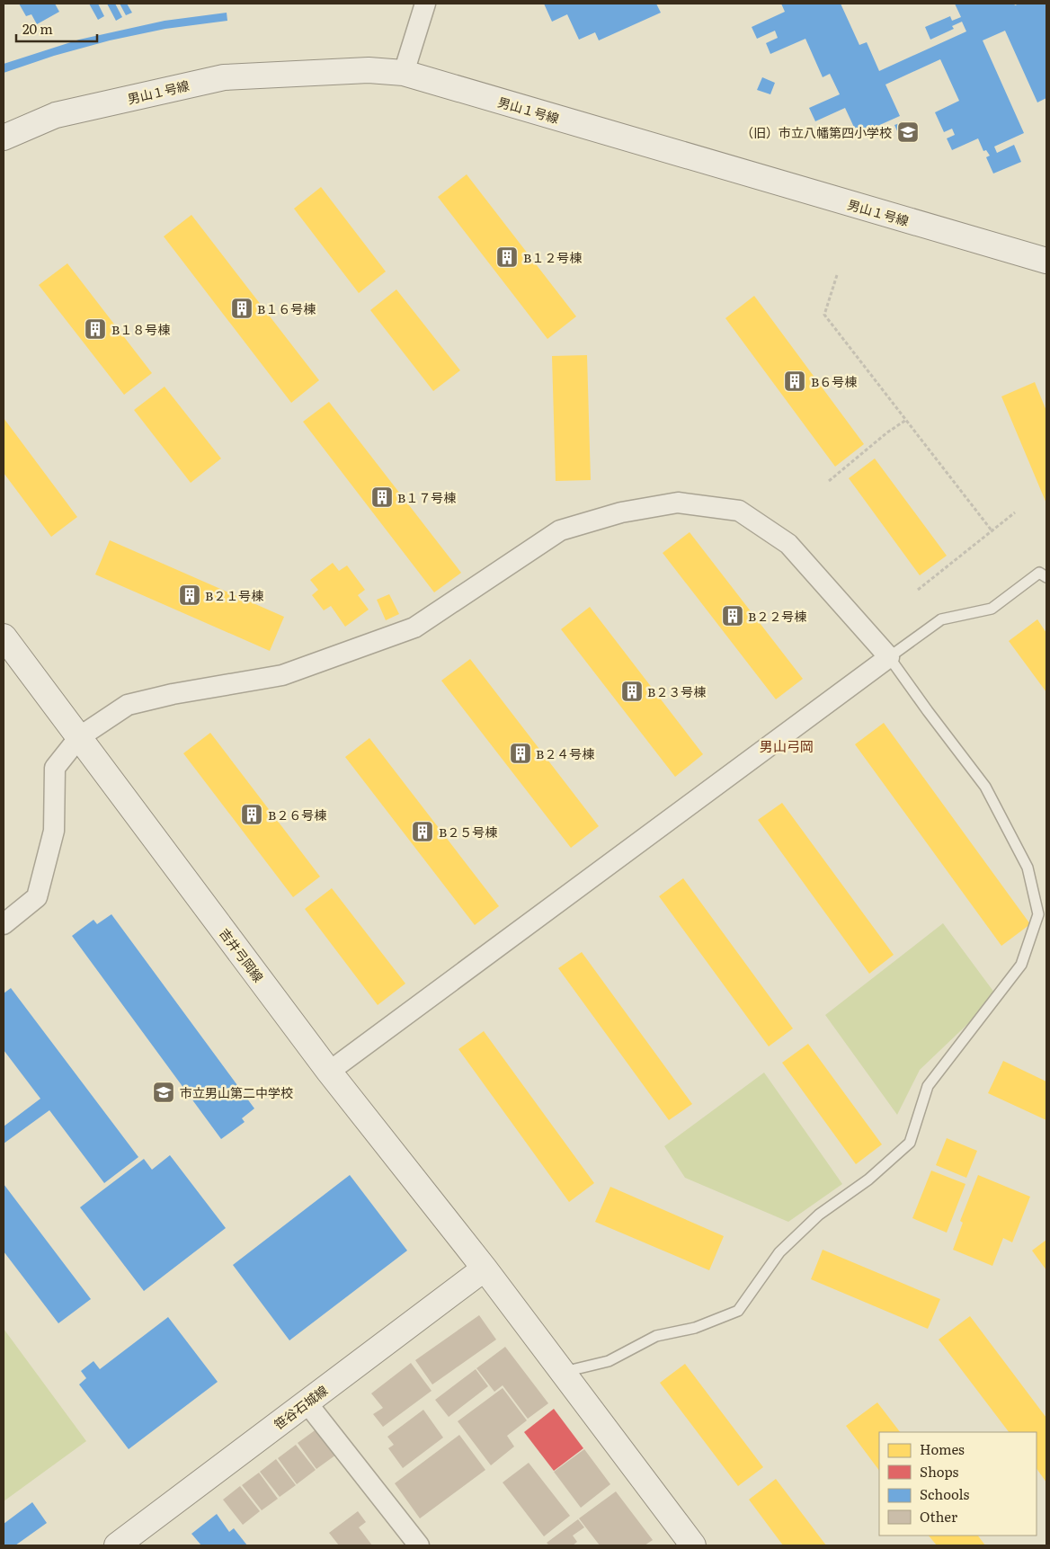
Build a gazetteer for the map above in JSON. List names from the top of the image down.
{
  "streets": {
    "street": ["男山１号線", "吉井弓岡線", "笹谷石城線"]
  },
  "crossings": [
    ["吉井弓岡線", "笹谷石城線"]
  ],
  "districts": ["男山弓岡"],
  "places": {
    "school or university": ["（旧）市立八幡第四小学校", "市立男山第二中学校"],
    "building": [
      "B１２号棟",
      "B１６号棟",
      "B１８号棟",
      "B６号棟",
      "B１７号棟",
      "B２１号棟",
      "B２２号棟",
      "B２３号棟",
      "B２４号棟",
      "B２６号棟",
      "B２５号棟"
    ]
  },
  "legend": [
    "Homes",
    "Shops",
    "Schools",
    "Other"
  ],
  "scale_bar": "20 m"
}
